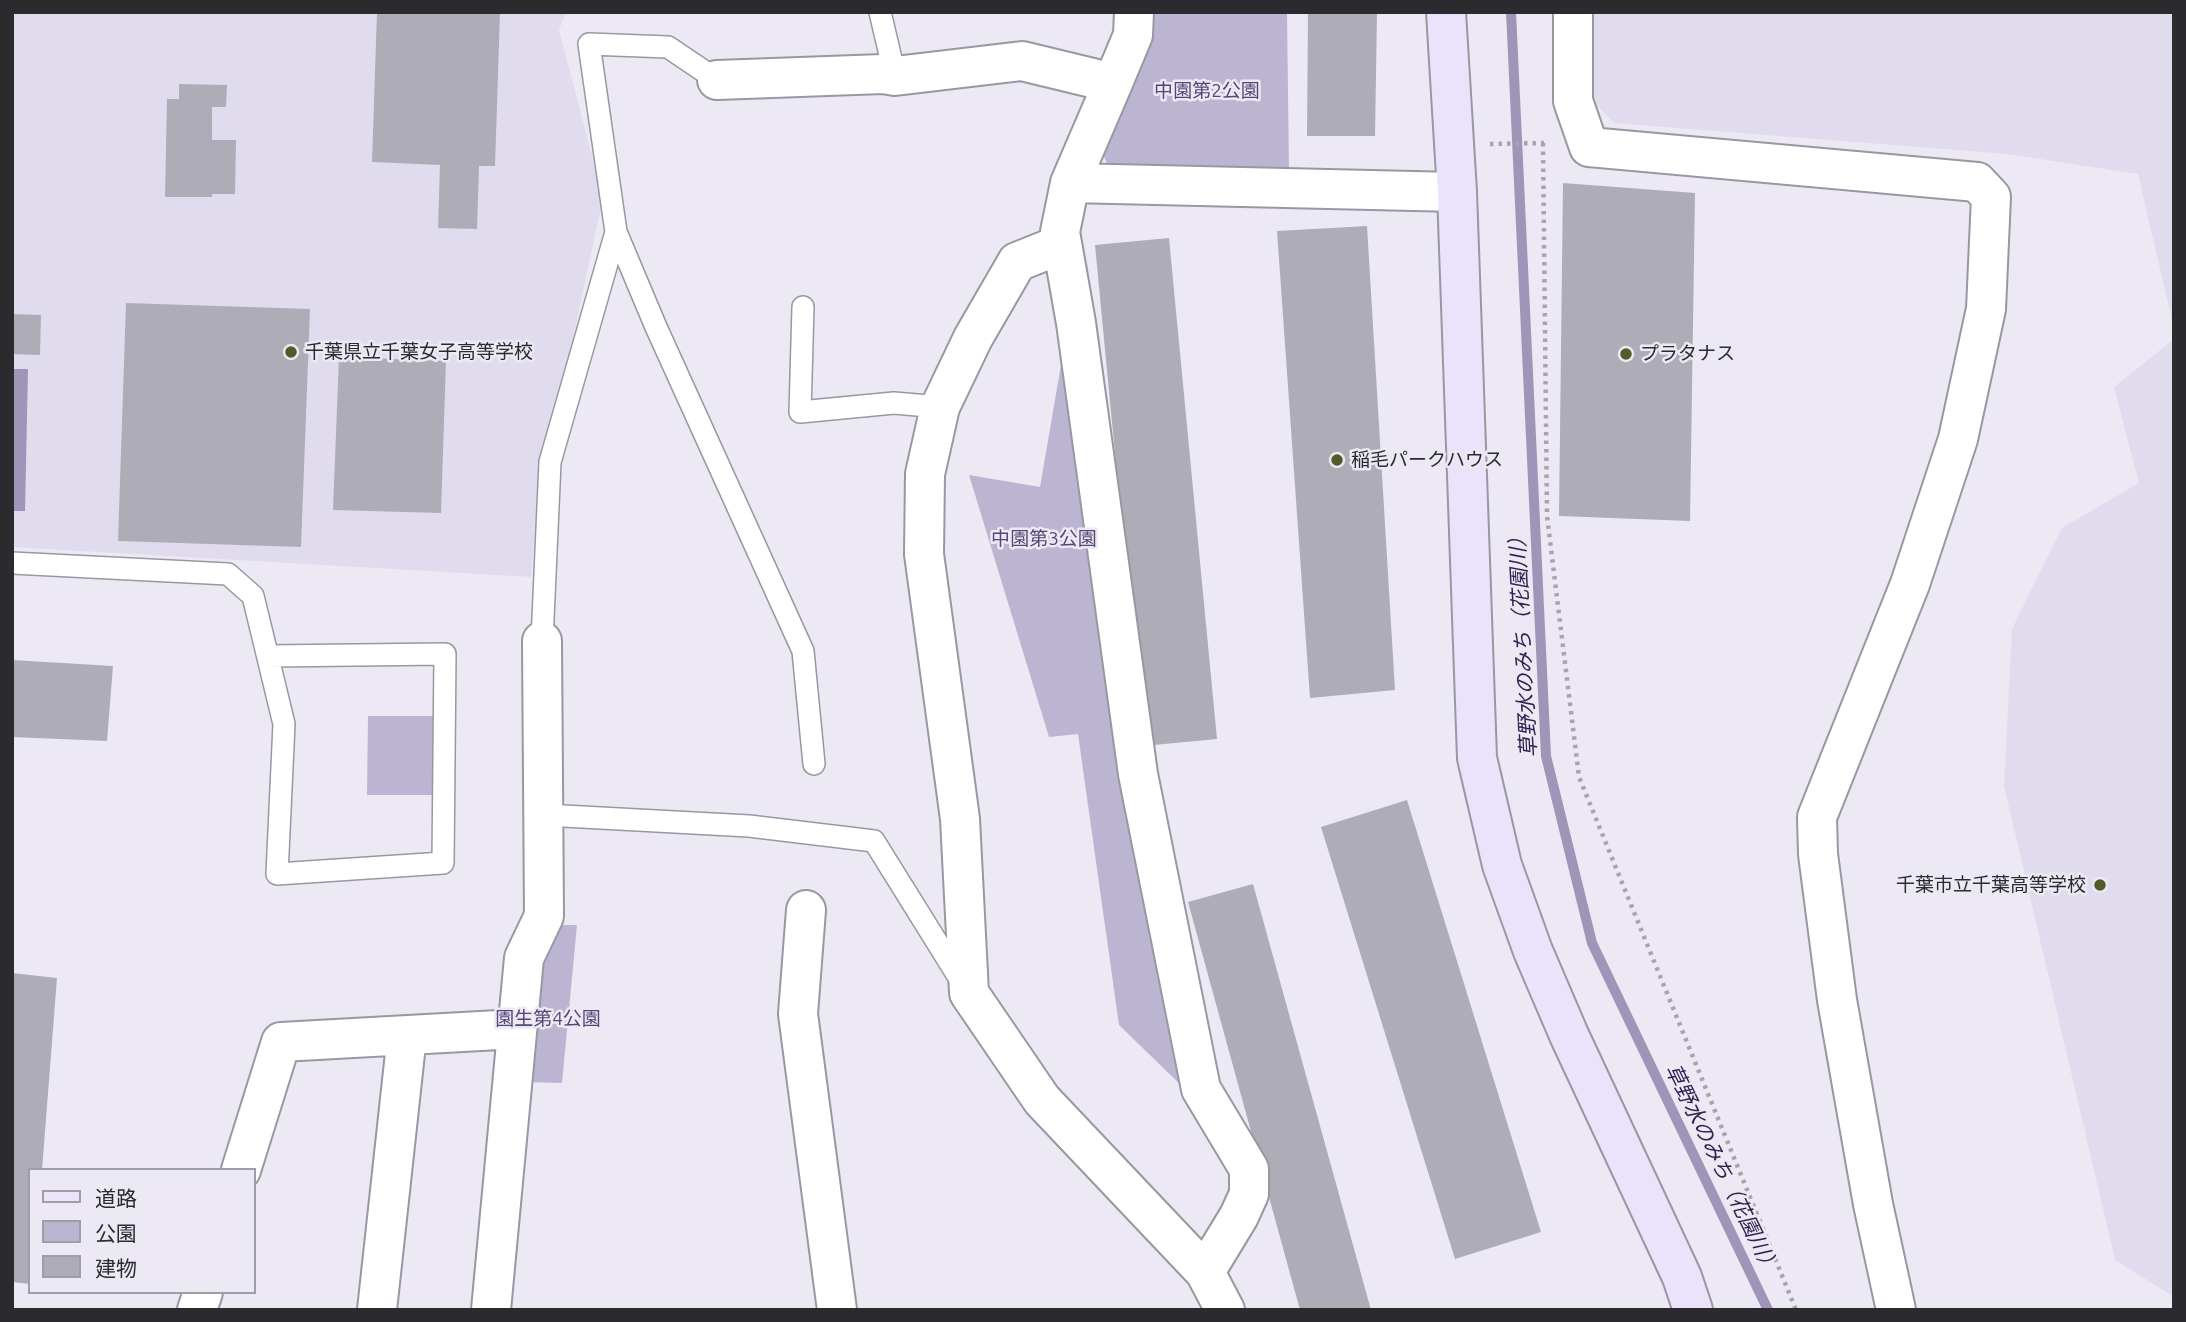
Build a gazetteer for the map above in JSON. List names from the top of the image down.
{
  "water": ["草野水のみち（花園川）"],
  "parks": ["中園第2公園", "中園第3公園", "園生第4公園"],
  "places": [
    "千葉県立千葉女子高等学校",
    "プラタナス",
    "稲毛パークハウス",
    "千葉市立千葉高等学校"
  ],
  "legend": ["道路", "公園", "建物"]
}
